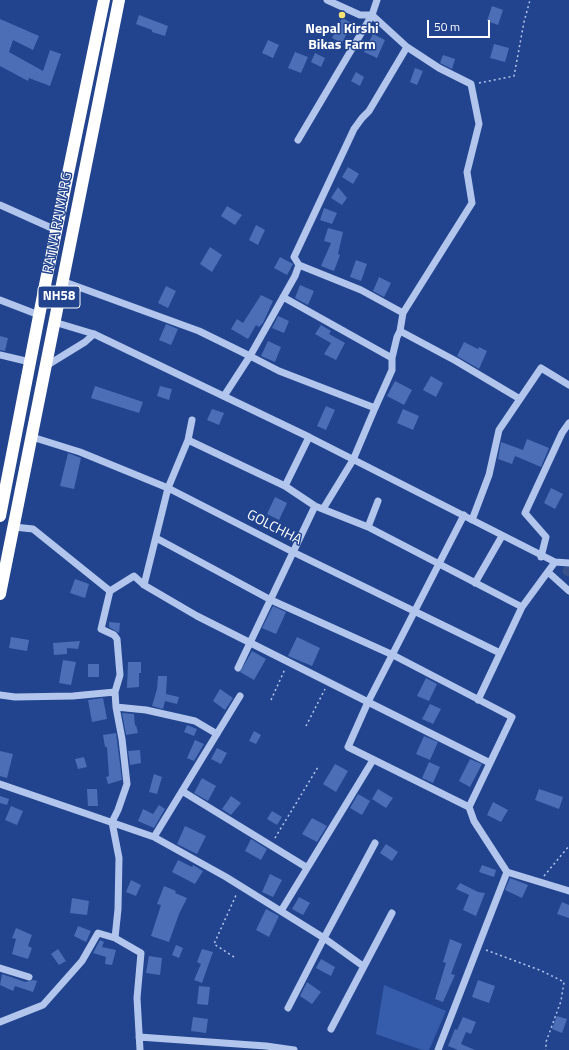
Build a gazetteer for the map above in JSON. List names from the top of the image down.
{
  "streets": {
    "highway": ["RATNA RAJMARG", "NH58"],
    "street": ["GOLCHHA"]
  },
  "crossings": [
    ["RATNA RAJMARG", "GOLCHHA"]
  ],
  "places": ["Nepal Kirshi Bikas Farm"],
  "scale_bar": "50 m"
}
